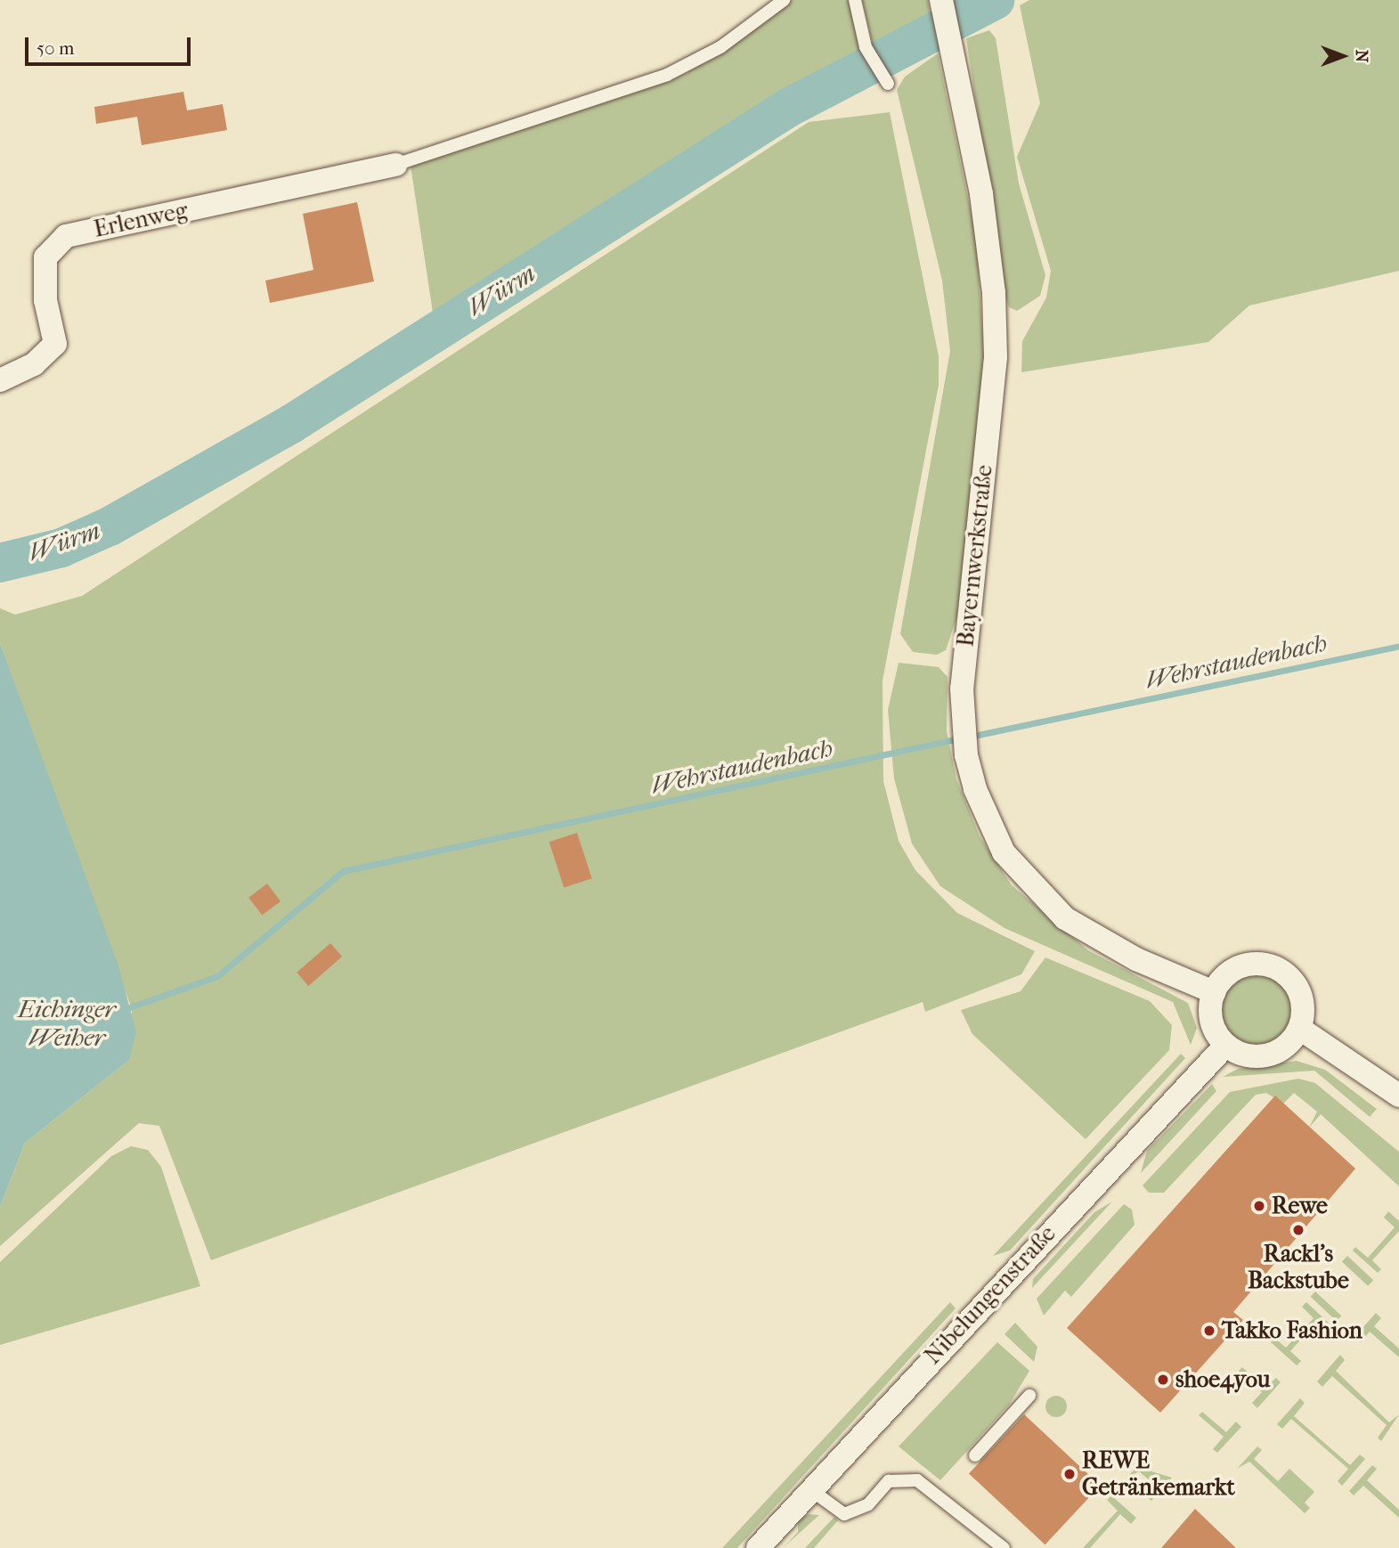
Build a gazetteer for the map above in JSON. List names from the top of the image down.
{
  "streets": {
    "street": ["Erlenweg", "Bayernwerkstraße", "Nibelungenstraße"]
  },
  "crossings": [
    ["Bayernwerkstraße", "Nibelungenstraße"]
  ],
  "water": ["Würm", "Wehrstaudenbach", "Eichinger Weiher"],
  "places": [
    "Rewe",
    "Rackl's Backstube",
    "Takko Fashion",
    "shoe4you",
    "REWE Getränkemarkt"
  ],
  "scale_bar": "50 m",
  "north": "right"
}
